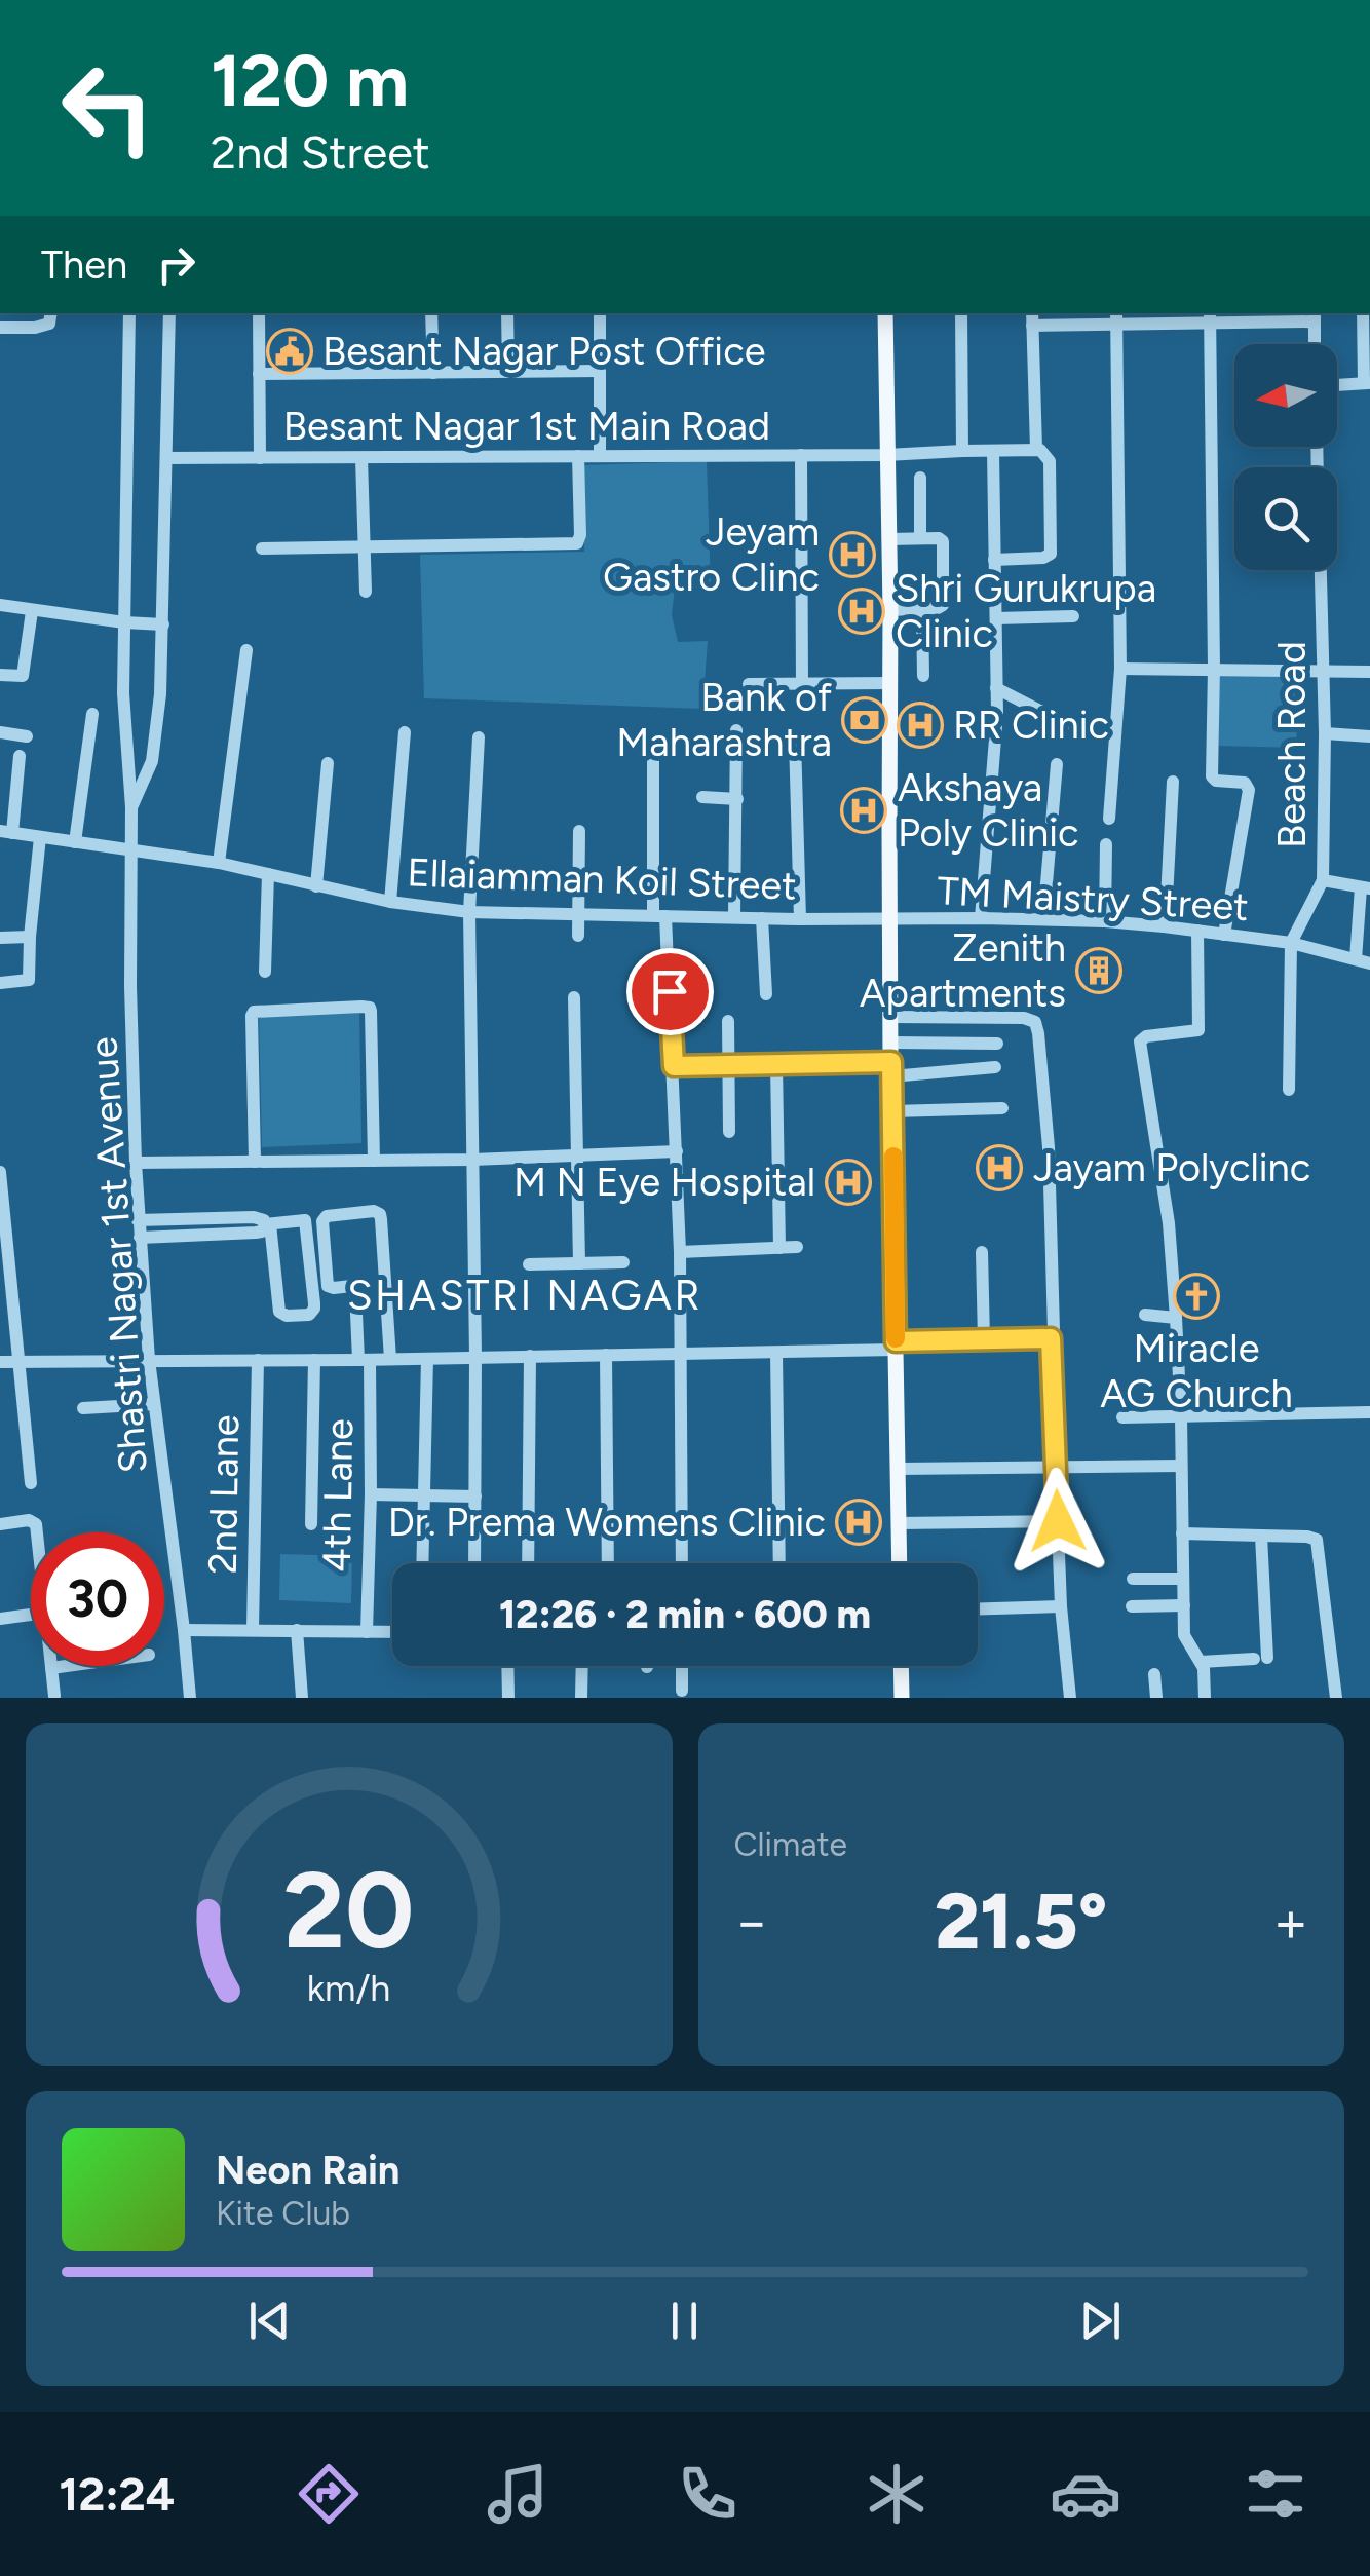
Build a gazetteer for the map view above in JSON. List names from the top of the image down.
{
  "streets": {
    "street": [
      "Besant Nagar 1st Main Road",
      "Beach Road",
      "Ellaiamman Koil Street",
      "TM Maistry Street",
      "Shastri Nagar 1st Avenue",
      "2nd Lane",
      "4th Lane"
    ]
  },
  "crossings": [
    ["Beach Road", "TM Maistry Street"],
    ["Ellaiamman Koil Street", "TM Maistry Street"],
    ["Ellaiamman Koil Street", "Shastri Nagar 1st Avenue"]
  ],
  "districts": ["SHASTRI NAGAR"],
  "places": {
    "public building": ["Besant Nagar Post Office"],
    "hospital": [
      "Jeyam Gastro Clinc",
      "Shri Gurukrupa Clinic",
      "RR Clinic",
      "Akshaya Poly Clinic",
      "Jayam Polyclinc",
      "M N Eye Hospital",
      "Dr. Prema Womens Clinic"
    ],
    "bank": ["Bank of Maharashtra"],
    "building": ["Zenith Apartments"],
    "church": ["Miracle AG Church"]
  },
  "north": "left",
  "page": {
    "turn": ["120 m", "2nd Street"],
    "then": "Then",
    "limit": "30",
    "trip": "12:26 · 2 min · 600 m",
    "tile": "Climate",
    "heat": ["−", "21.5°", "+"],
    "song": ["Neon Rain", "Kite Club"],
    "tabs": "12:24",
    "gauge": ["20", "km/h"]
  }
}
